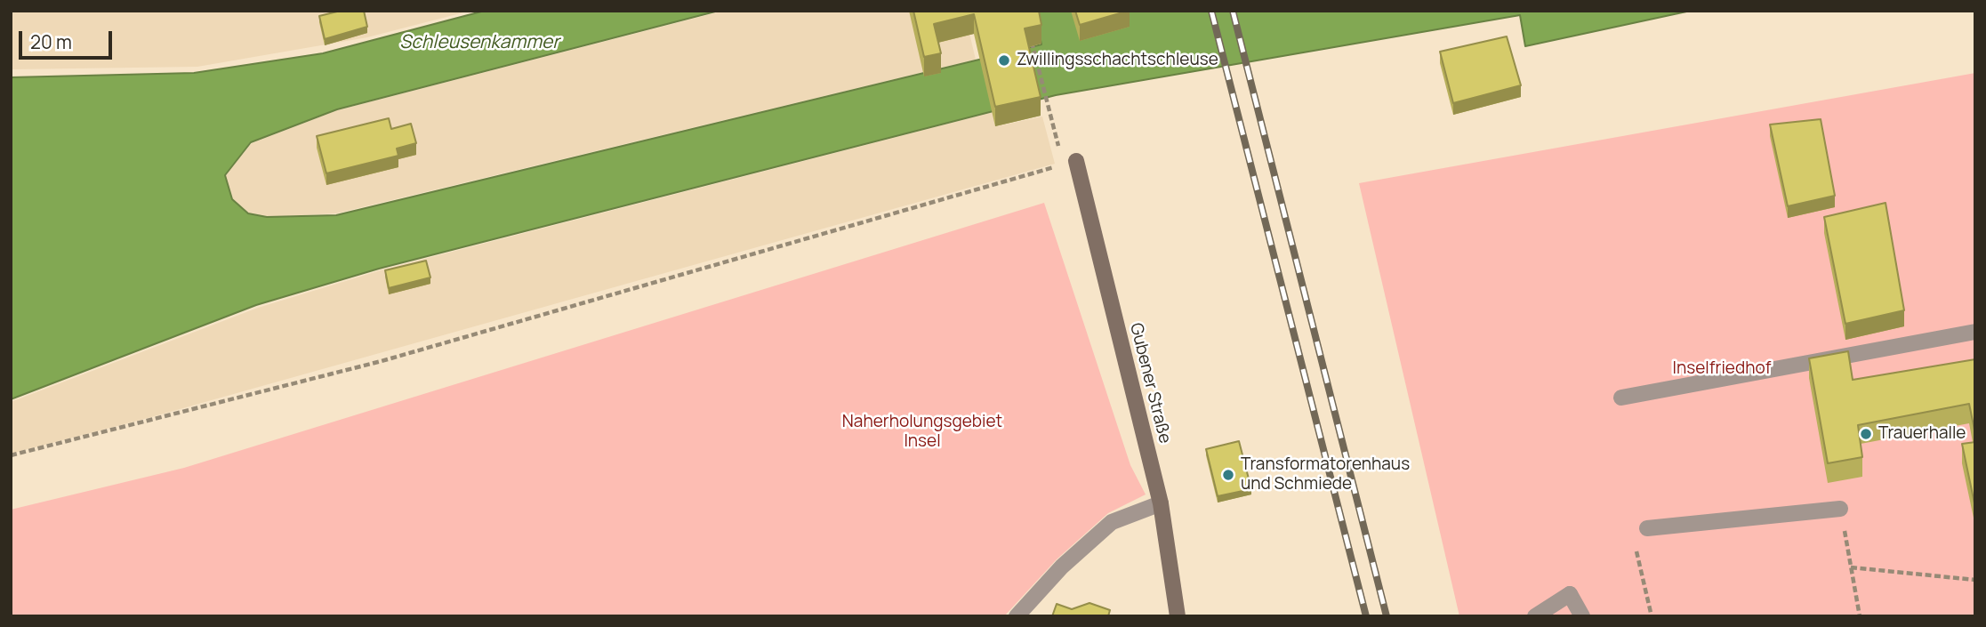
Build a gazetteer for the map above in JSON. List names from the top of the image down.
{
  "streets": {
    "main road": ["Gubener Straße"]
  },
  "water": ["Schleusenkammer"],
  "parks": ["Inselfriedhof", "Naherholungsgebiet Insel"],
  "places": ["Zwillingsschachtschleuse", "Trauerhalle", "Transformatorenhaus und Schmiede"],
  "scale_bar": "20 m"
}
